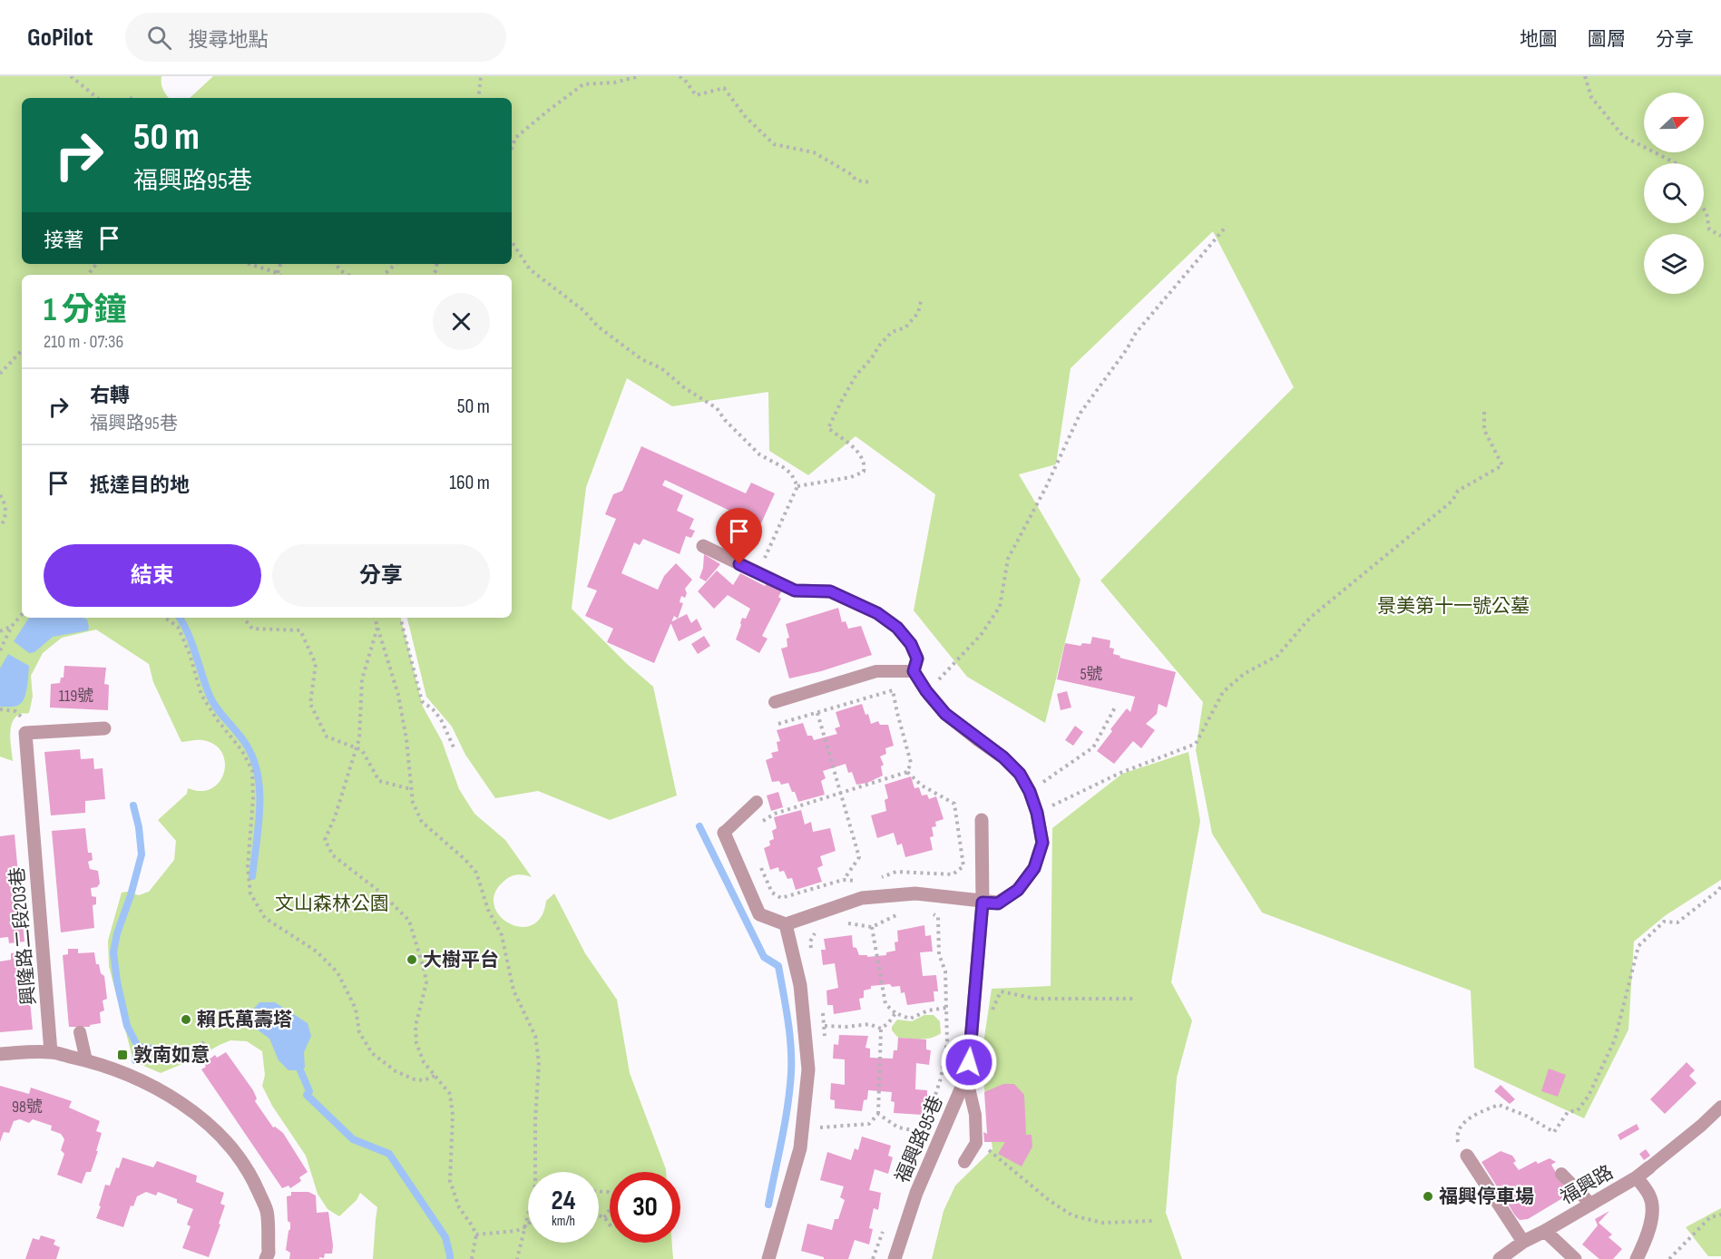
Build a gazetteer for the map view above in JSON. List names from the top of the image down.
{
  "streets": {
    "street": ["興隆路二段203巷", "福興路95巷", "福興路"]
  },
  "parks": ["景美第十一號公墓", "文山森林公園"],
  "places": {
    "other": ["大樹平台", "賴氏萬壽塔", "福興停車場"],
    "transit": ["敦南如意"]
  },
  "house_numbers": ["5號", "119號", "98號"],
  "north": "right",
  "page": {
    "header": "GoPilot",
    "search": "搜尋地點",
    "nav": ["地圖", "圖層", "分享"],
    "turn": ["50 m", "福興路95巷"],
    "then": "接著",
    "heading": ["1 分鐘", "210 m · 07:36"],
    "list": [
      {
        "name": "右轉",
        "note": "福興路95巷",
        "value": "50 m"
      },
      {
        "name": "抵達目的地",
        "value": "160 m"
      }
    ],
    "buttons": ["結束", "分享"],
    "speed": "24 km/h",
    "limit": "30"
  }
}
